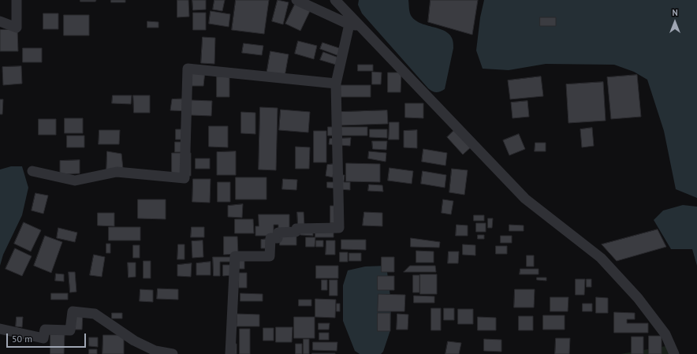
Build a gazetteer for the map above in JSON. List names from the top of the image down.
{
  "scale_bar": "50 m",
  "north": "top"
}
